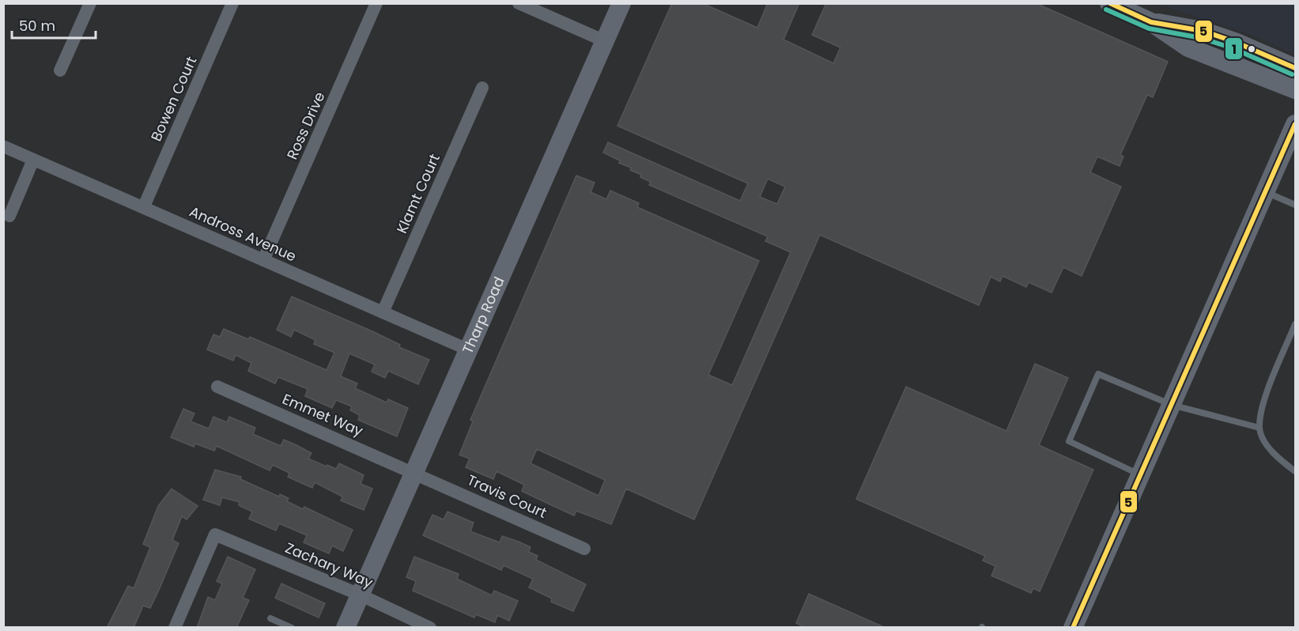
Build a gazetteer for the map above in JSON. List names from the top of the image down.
{
  "streets": {
    "street": [
      "Bowen Court",
      "Ross Drive",
      "Klamt Court",
      "Andross Avenue",
      "Tharp Road",
      "Emmet Way",
      "Travis Court",
      "Zachary Way"
    ]
  },
  "crossings": [
    ["Bowen Court", "Andross Avenue"],
    ["Ross Drive", "Andross Avenue"],
    ["Klamt Court", "Andross Avenue"],
    ["Andross Avenue", "Tharp Road"],
    ["Tharp Road", "Emmet Way"],
    ["Tharp Road", "Travis Court"],
    ["Tharp Road", "Zachary Way"],
    ["Emmet Way", "Travis Court"]
  ],
  "lines": ["transit line 5", "transit line 1"],
  "scale_bar": "50 m"
}
